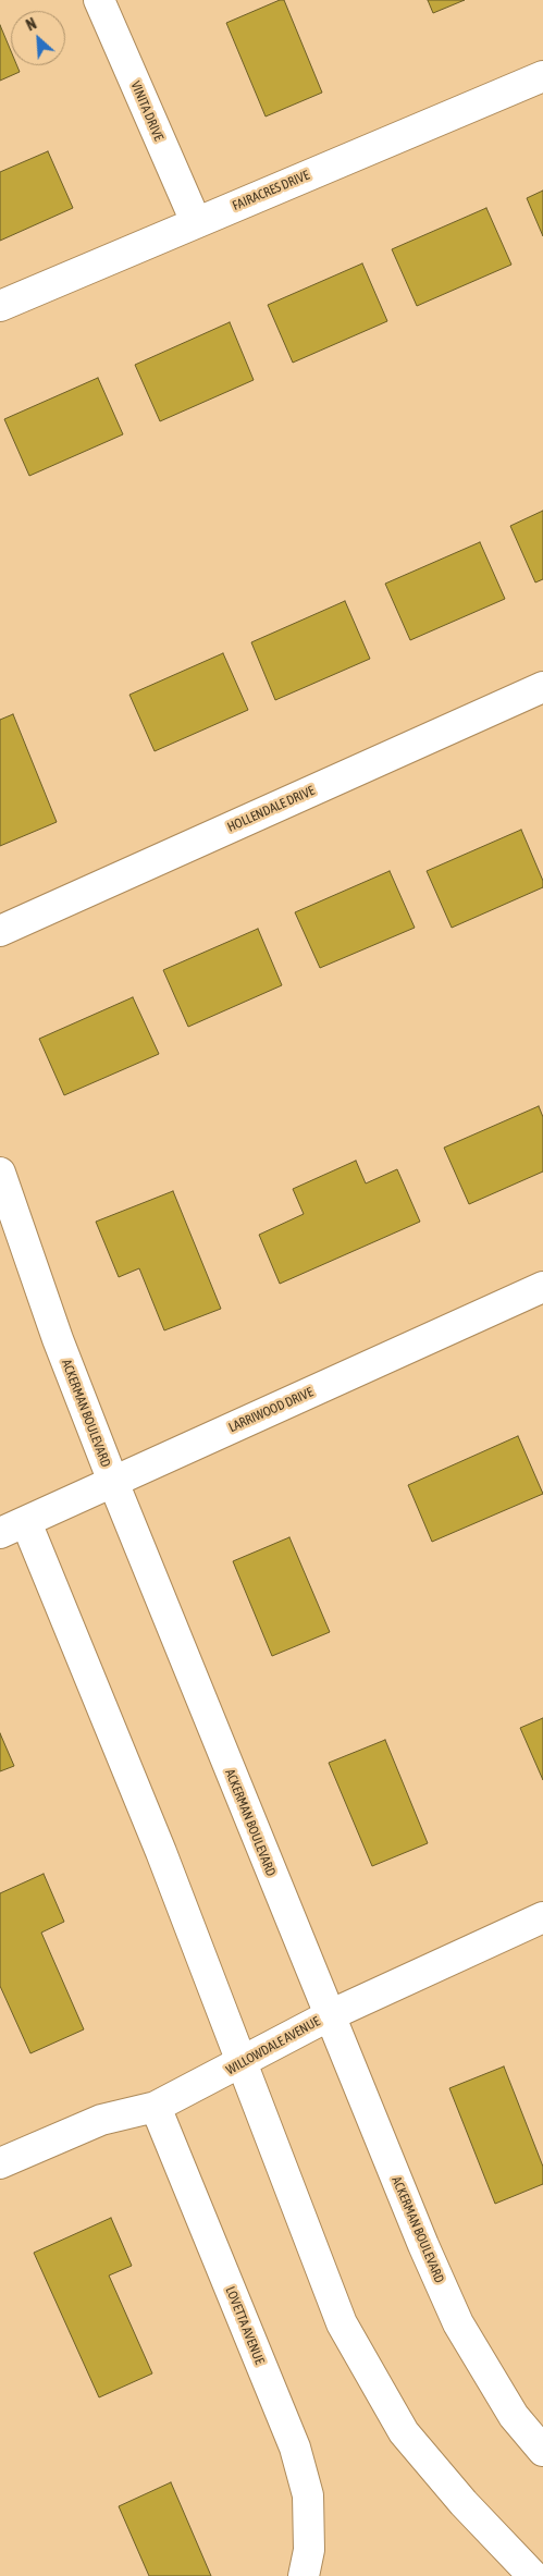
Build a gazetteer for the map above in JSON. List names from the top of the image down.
{
  "streets": {
    "street": [
      "VINITA DRIVE",
      "FAIRACRES DRIVE",
      "HOLLENDALE DRIVE",
      "LARRIWOOD DRIVE",
      "ACKERMAN BOULEVARD",
      "WILLOWDALE AVENUE",
      "LOVETTA AVENUE"
    ]
  },
  "crossings": [
    ["VINITA DRIVE", "FAIRACRES DRIVE"],
    ["LARRIWOOD DRIVE", "ACKERMAN BOULEVARD"],
    ["ACKERMAN BOULEVARD", "WILLOWDALE AVENUE"],
    ["WILLOWDALE AVENUE", "LOVETTA AVENUE"]
  ],
  "north": "top left"
}
